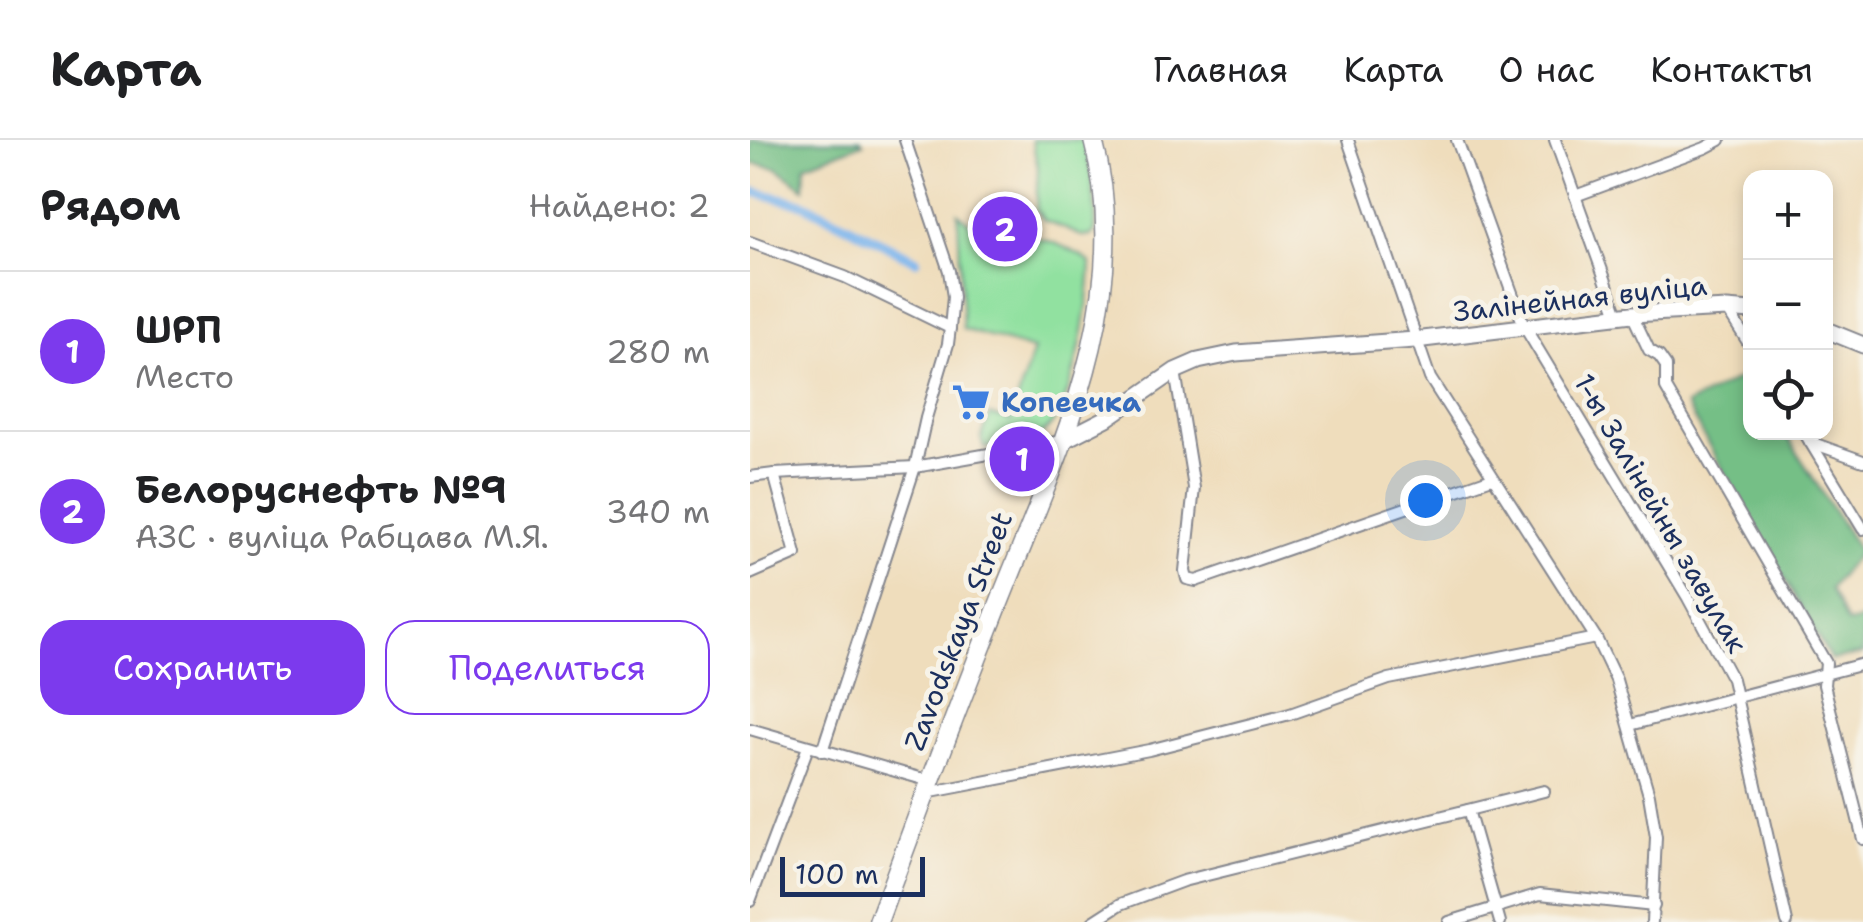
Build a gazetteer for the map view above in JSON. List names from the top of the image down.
{
  "streets": {
    "main road": ["Zavodskaya Street"],
    "street": ["Залінейная вуліца", "1-ы Залінейны завулак"]
  },
  "crossings": [
    ["Залінейная вуліца", "1-ы Залінейны завулак"],
    ["Залінейная вуліца", "Zavodskaya Street"]
  ],
  "places": {
    "supermarket": ["Копеечка"]
  },
  "scale_bar": "100 m",
  "page": {
    "header": "Карта",
    "nav": [
      "Главная",
      "Карта",
      "О нас",
      "Контакты"
    ],
    "heading": ["Рядом", "Найдено: 2"],
    "map_buttons": ["+", "−"],
    "pins": ["2", "1"],
    "list": [
      {
        "mark": "1",
        "name": "ШРП",
        "note": "Место",
        "value": "280 m"
      },
      {
        "mark": "2",
        "name": "Белоруснефть №9",
        "note": "АЗС · вуліца Рабцава М.Я.",
        "value": "340 m"
      }
    ],
    "buttons": ["Сохранить", "Поделиться"],
    "scale": "100 m"
  }
}
